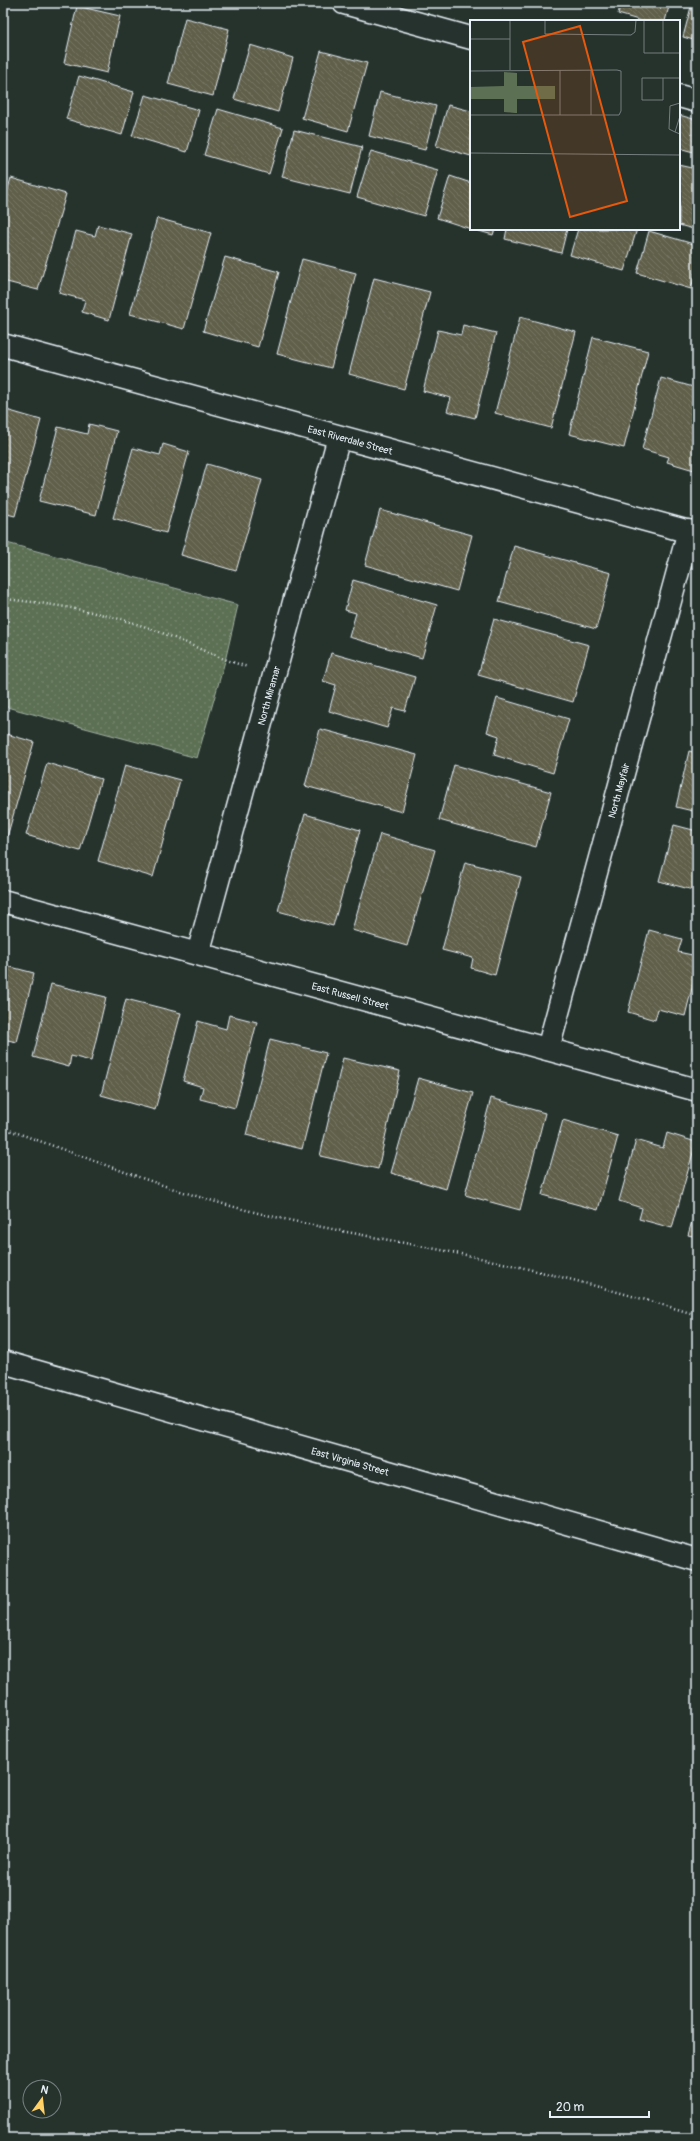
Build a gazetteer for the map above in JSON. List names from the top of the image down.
{
  "streets": {
    "street": [
      "East Riverdale Street",
      "North Miramar",
      "North Mayfair",
      "East Russell Street",
      "East Virginia Street"
    ]
  },
  "crossings": [
    ["East Riverdale Street", "North Miramar"],
    ["East Riverdale Street", "North Mayfair"],
    ["North Miramar", "East Russell Street"],
    ["North Mayfair", "East Russell Street"]
  ],
  "scale_bar": "20 m",
  "north": "top"
}
